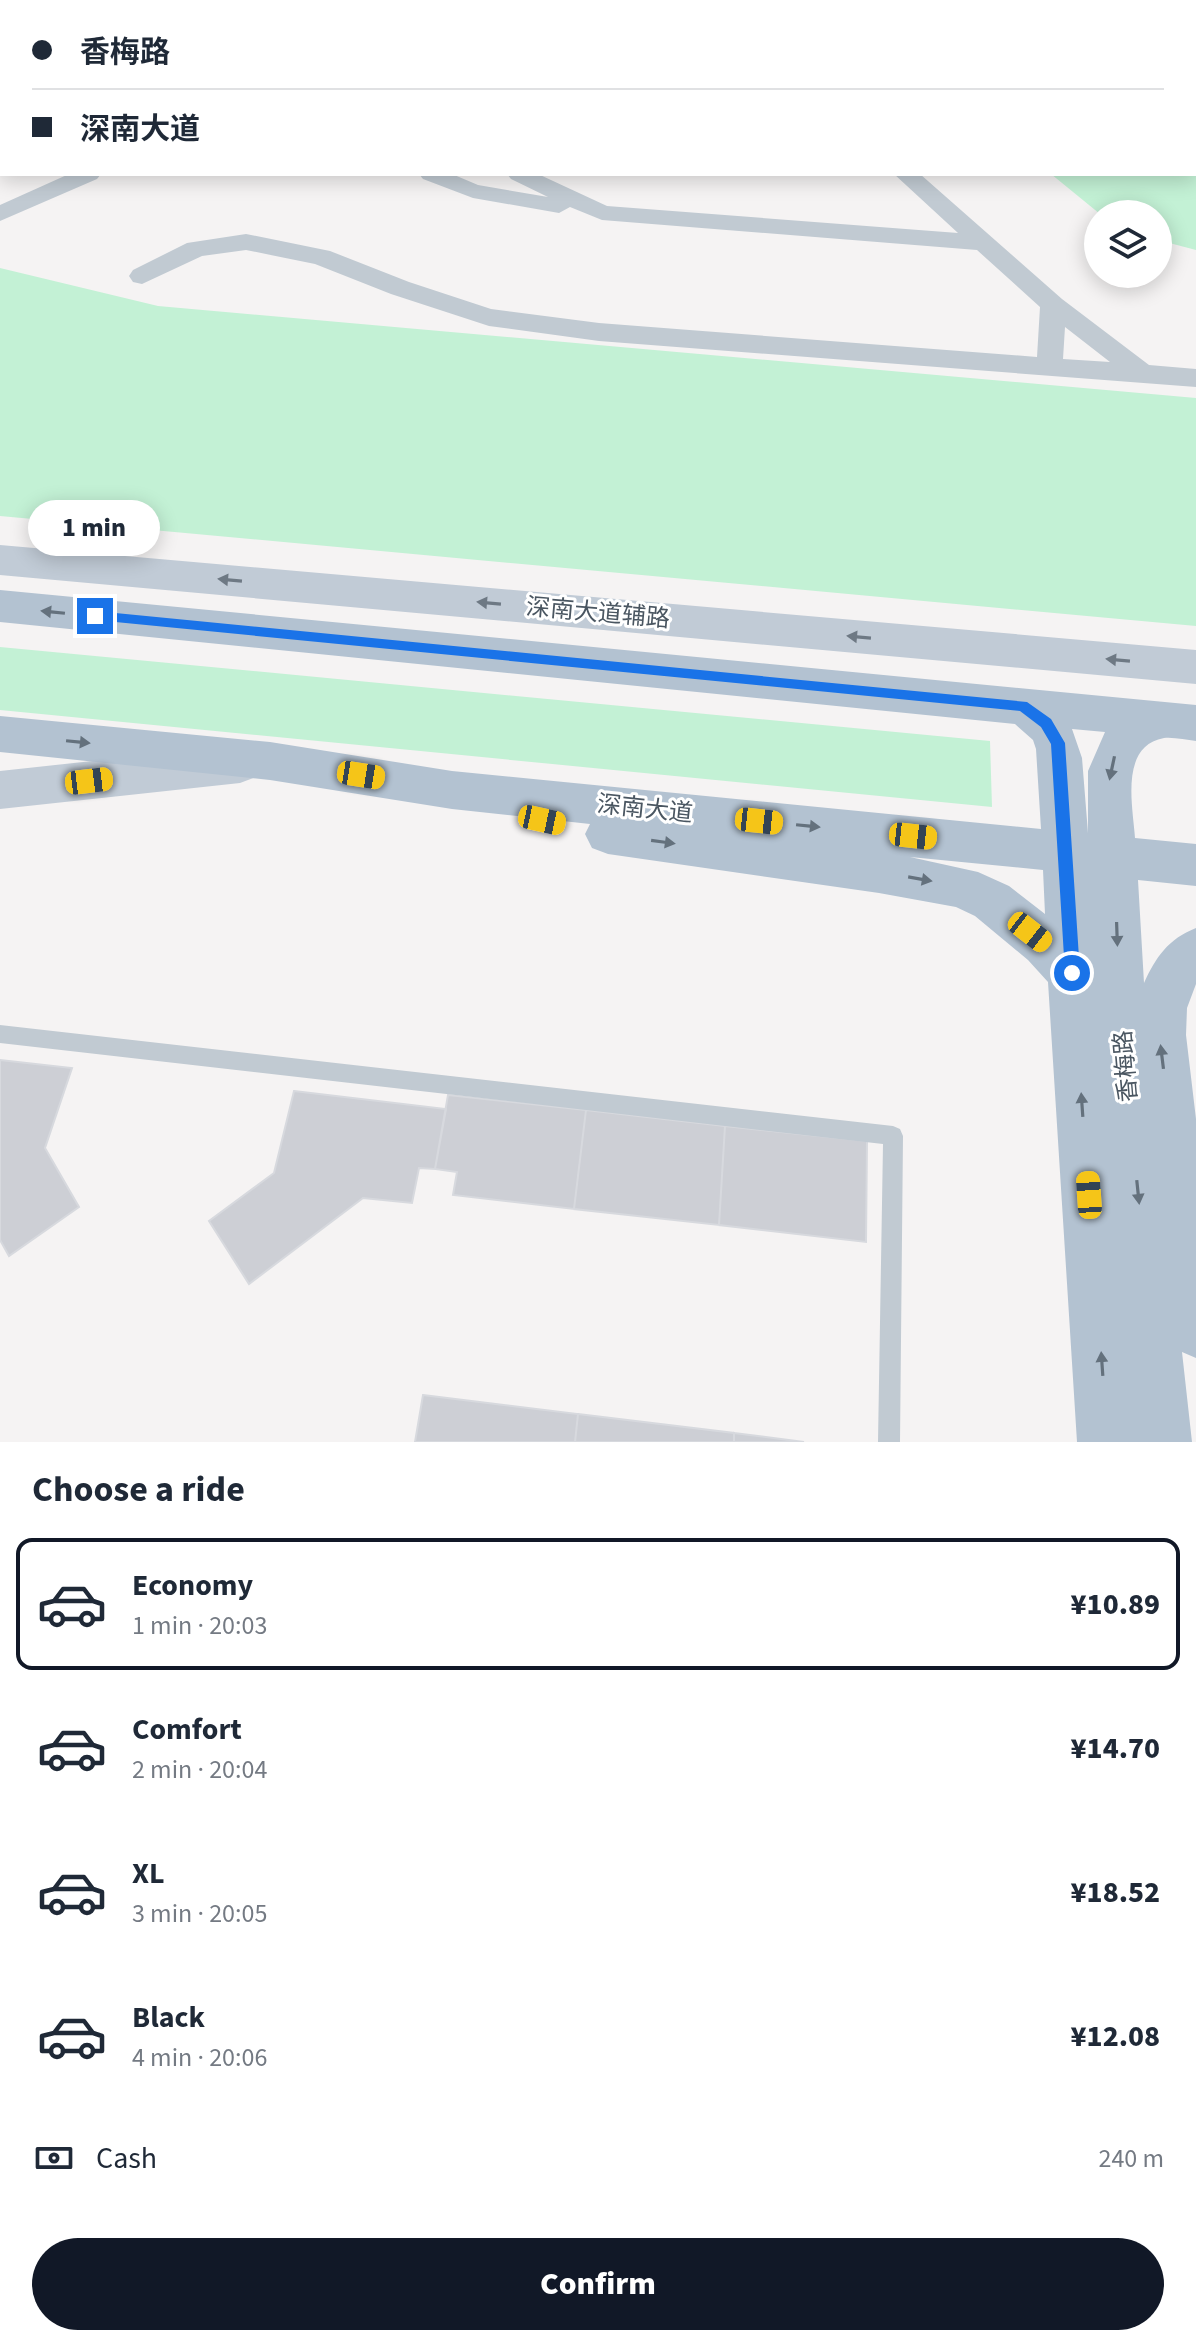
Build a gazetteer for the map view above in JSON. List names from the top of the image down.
{
  "streets": {
    "main road": ["深南大道辅路", "深南大道", "香梅路"]
  },
  "crossings": [
    ["深南大道", "香梅路"]
  ],
  "page": {
    "banner": ["香梅路", "深南大道"],
    "bubble": "1 min",
    "heading": "Choose a ride",
    "list": [
      {
        "name": "Economy",
        "note": "1 min · 20:03",
        "value": "¥10.89"
      },
      {
        "name": "Comfort",
        "note": "2 min · 20:04",
        "value": "¥14.70"
      },
      {
        "name": "XL",
        "note": "3 min · 20:05",
        "value": "¥18.52"
      },
      {
        "name": "Black",
        "note": "4 min · 20:06",
        "value": "¥12.08"
      }
    ],
    "pay": ["Cash", "240 m"],
    "buttons": "Confirm"
  }
}
